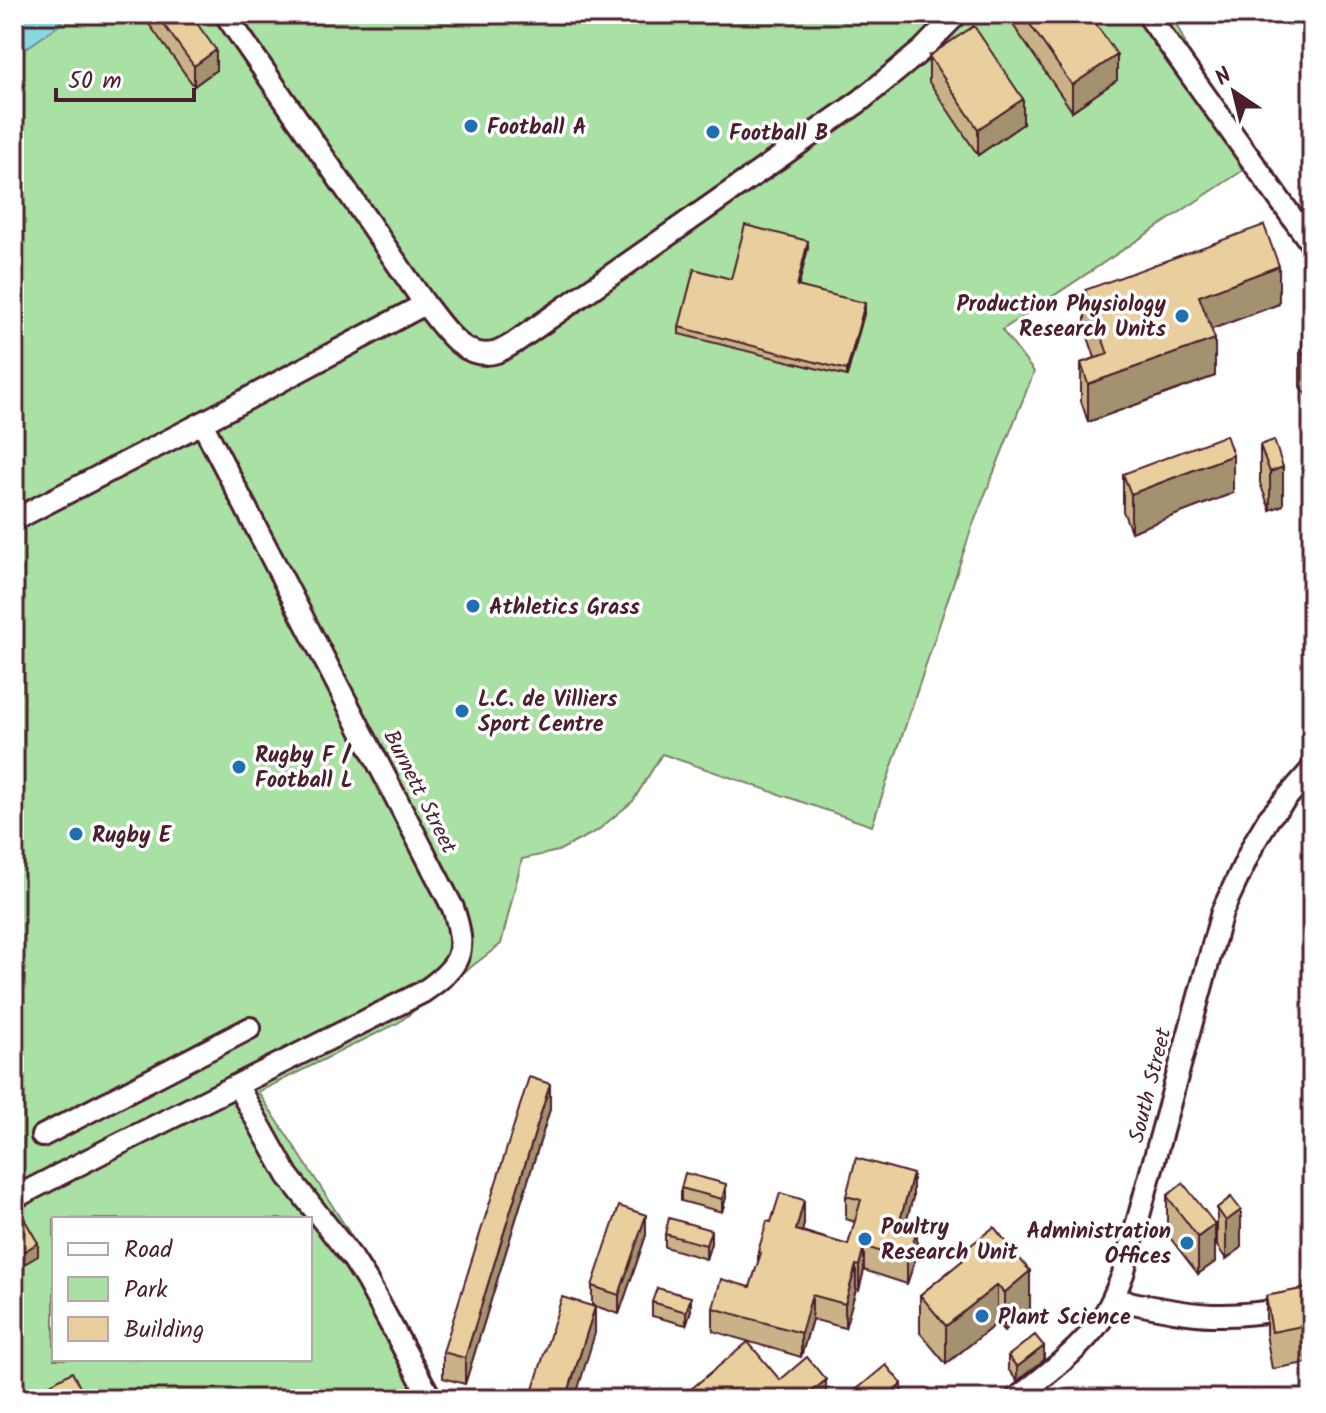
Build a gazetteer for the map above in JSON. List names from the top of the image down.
{
  "streets": {
    "street": ["Burnett Street", "South Street"]
  },
  "places": [
    "Football A",
    "Football B",
    "Production Physiology Research Units",
    "Athletics Grass",
    "L.C. de Villiers Sport Centre",
    "Rugby F / Football L",
    "Rugby E",
    "Poultry Research Unit",
    "Administration Offices",
    "Plant Science"
  ],
  "legend": ["Road", "Park", "Building"],
  "scale_bar": "50 m",
  "north": "top left"
}
